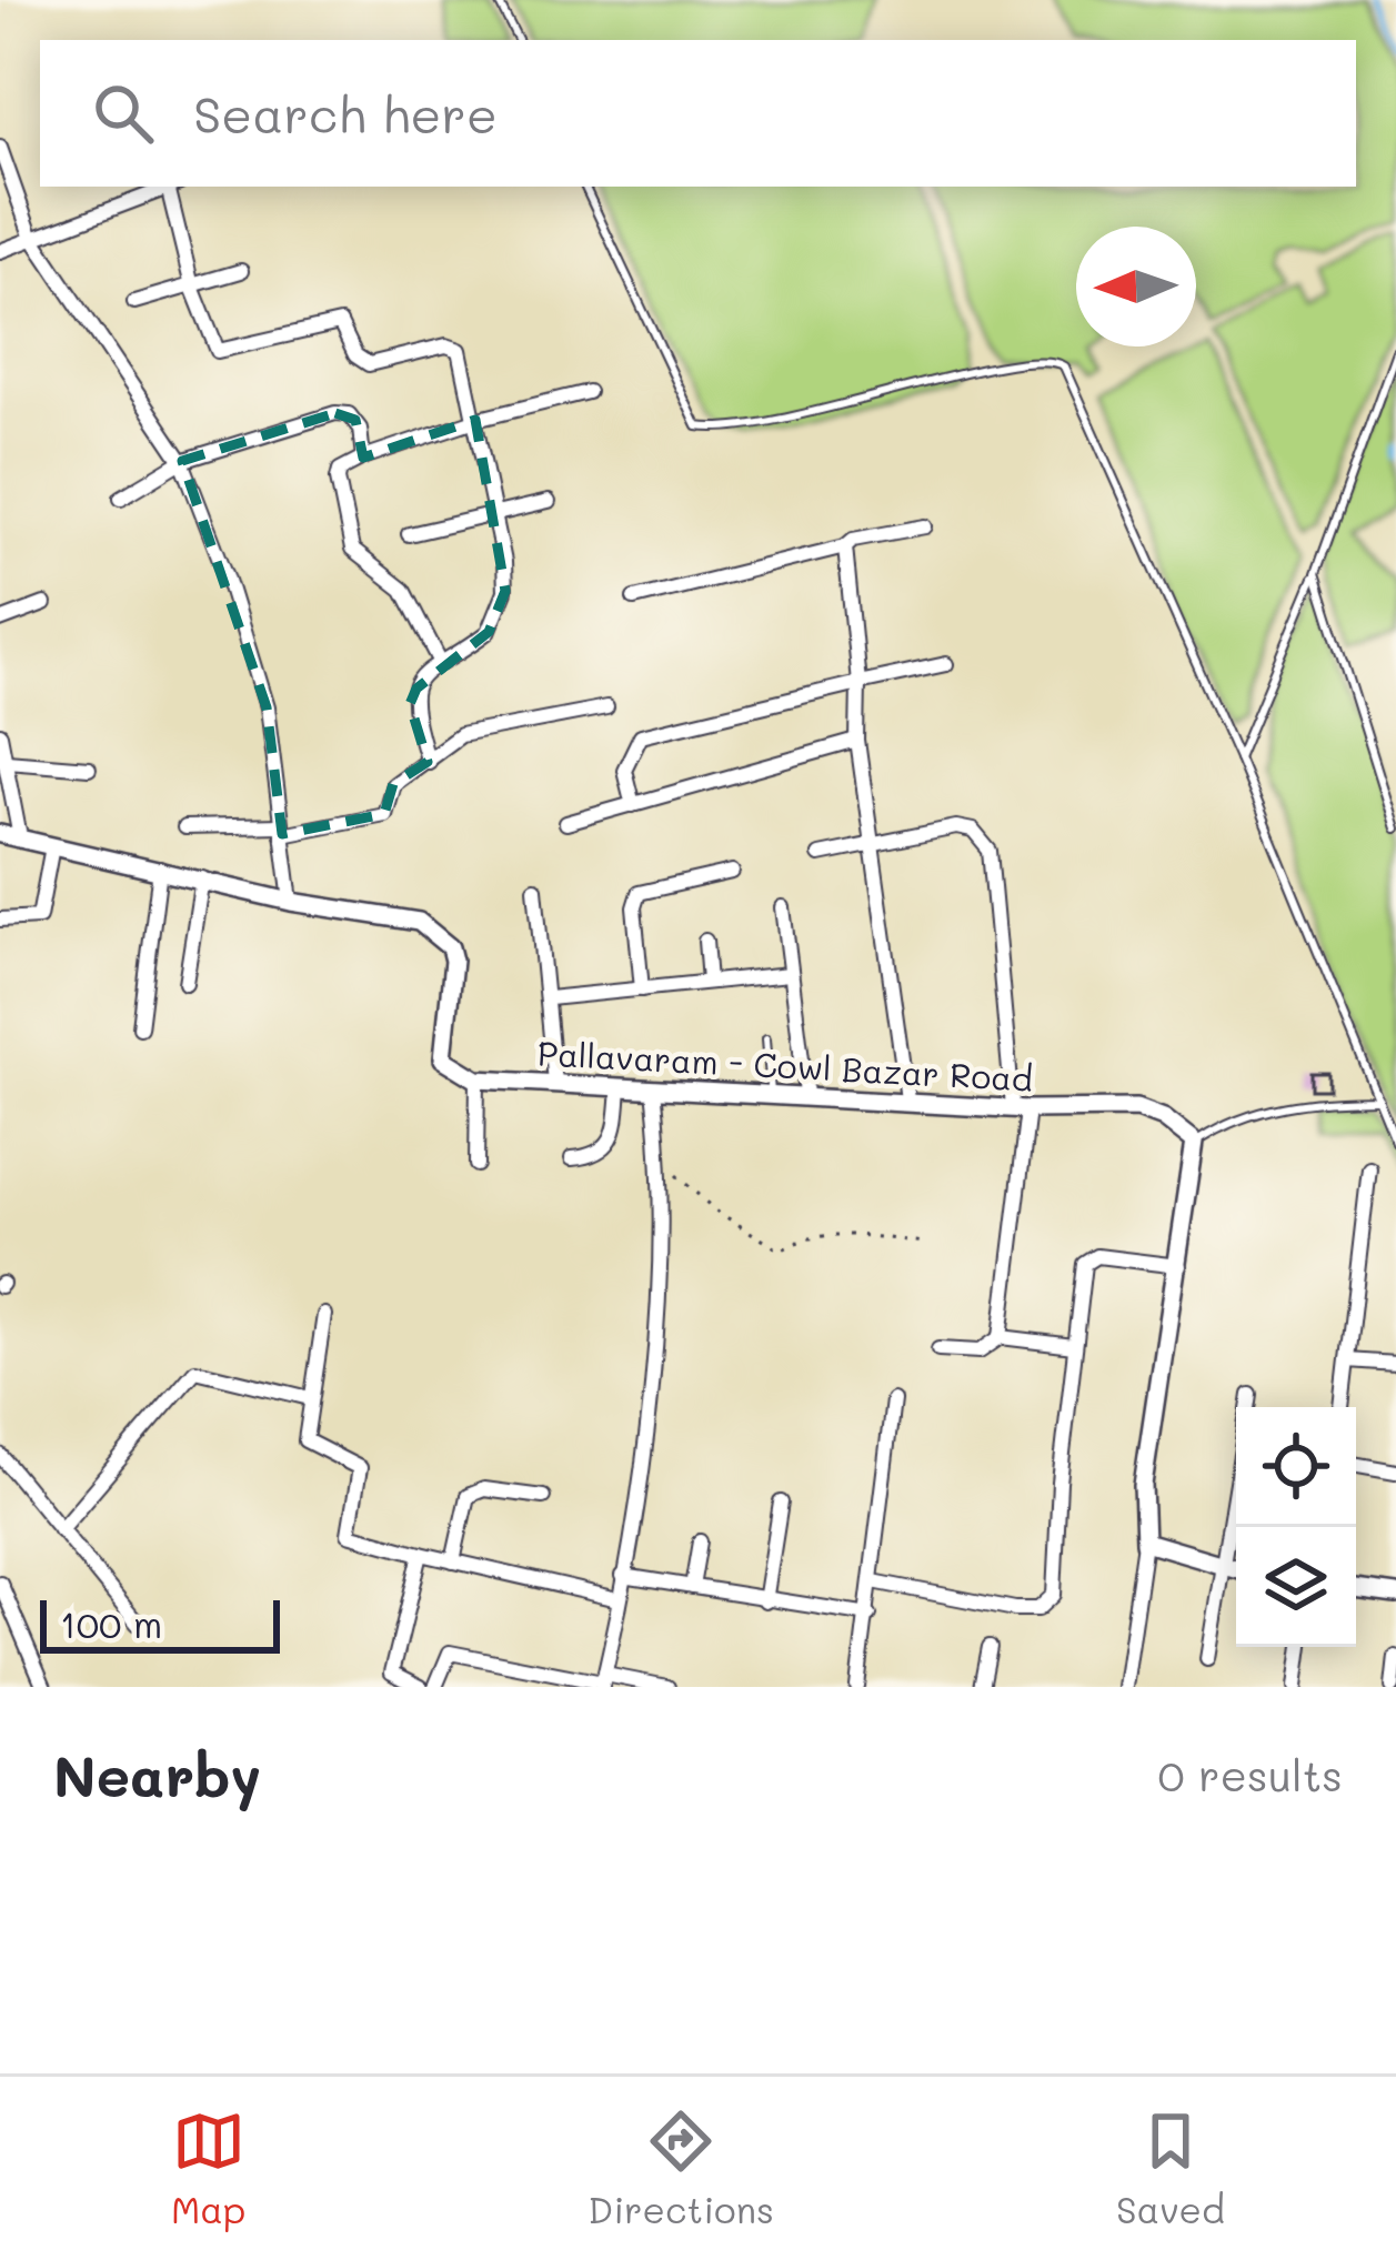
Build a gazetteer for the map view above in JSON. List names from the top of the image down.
{
  "streets": {
    "street": ["Pallavaram - Cowl Bazar Road"]
  },
  "scale_bar": "100 m",
  "north": "left",
  "page": {
    "search": "Search here",
    "scale": "100 m",
    "heading": ["Nearby", "0 results"],
    "nav": ["Map", "Directions", "Saved"]
  }
}
